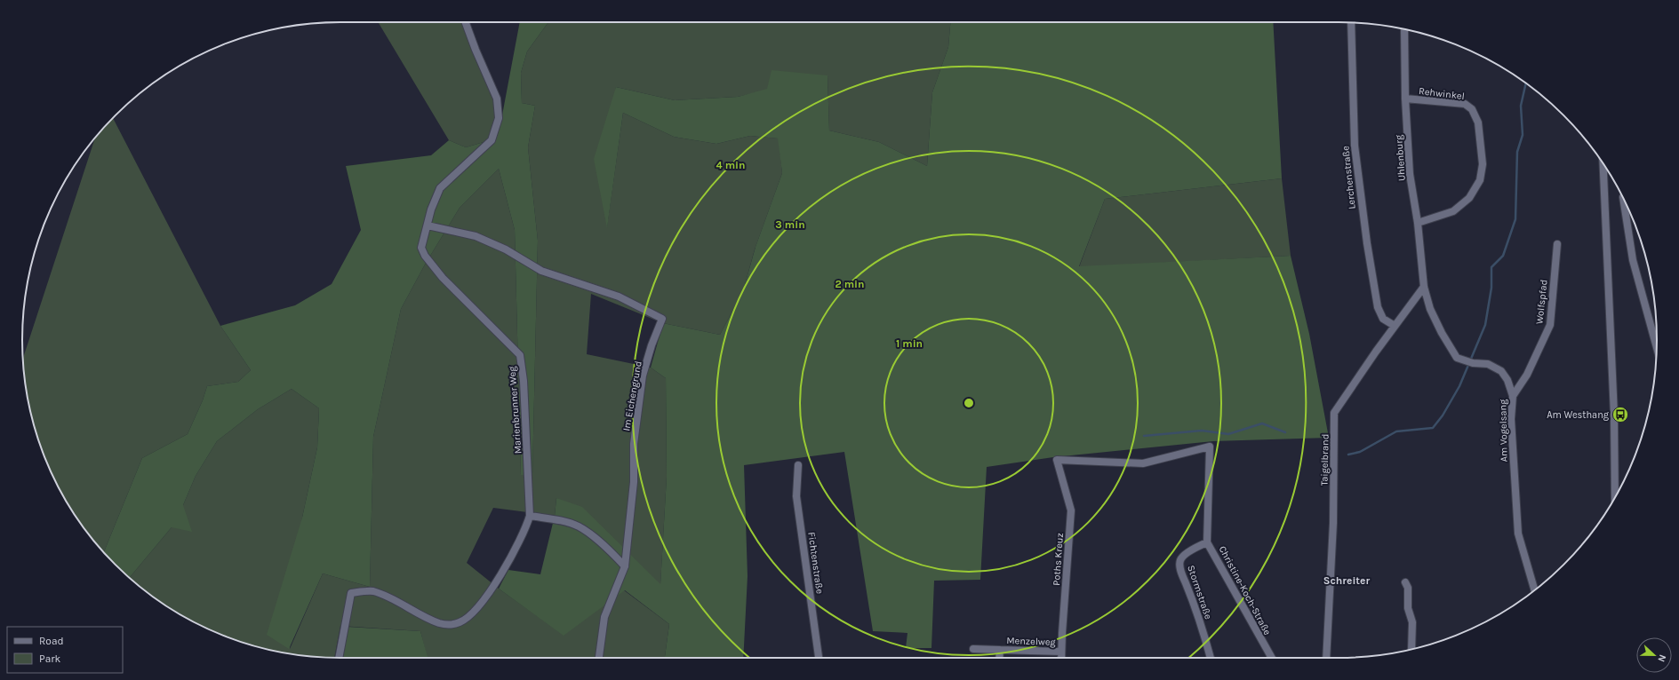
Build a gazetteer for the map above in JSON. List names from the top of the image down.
{
  "streets": {
    "street": [
      "Rehwinkel",
      "Uhlenburg",
      "Lerchenstraße",
      "Wolfspfad",
      "Im Eichengrund",
      "Marienbrunner Weg",
      "Am Vogelsang",
      "Taigelbrand",
      "Poths Kreuz",
      "Fichtenstraße",
      "Christine-Koch-Straße",
      "Stormstraße",
      "Menzelweg"
    ]
  },
  "crossings": [
    ["Rehwinkel", "Uhlenburg"],
    ["Uhlenburg", "Am Vogelsang"],
    ["Uhlenburg", "Taigelbrand"],
    ["Lerchenstraße", "Taigelbrand"],
    ["Wolfspfad", "Am Vogelsang"],
    ["Im Eichengrund", "Marienbrunner Weg"],
    ["Am Vogelsang", "Taigelbrand"],
    ["Poths Kreuz", "Christine-Koch-Straße"],
    ["Poths Kreuz", "Menzelweg"],
    ["Christine-Koch-Straße", "Stormstraße"]
  ],
  "districts": ["Schreiter"],
  "places": {
    "bus stop": ["Am Westhang"]
  },
  "legend": ["Road", "Park"],
  "north": "right",
  "rings": [
    "4 min",
    "3 min",
    "2 min",
    "1 min"
  ]
}
